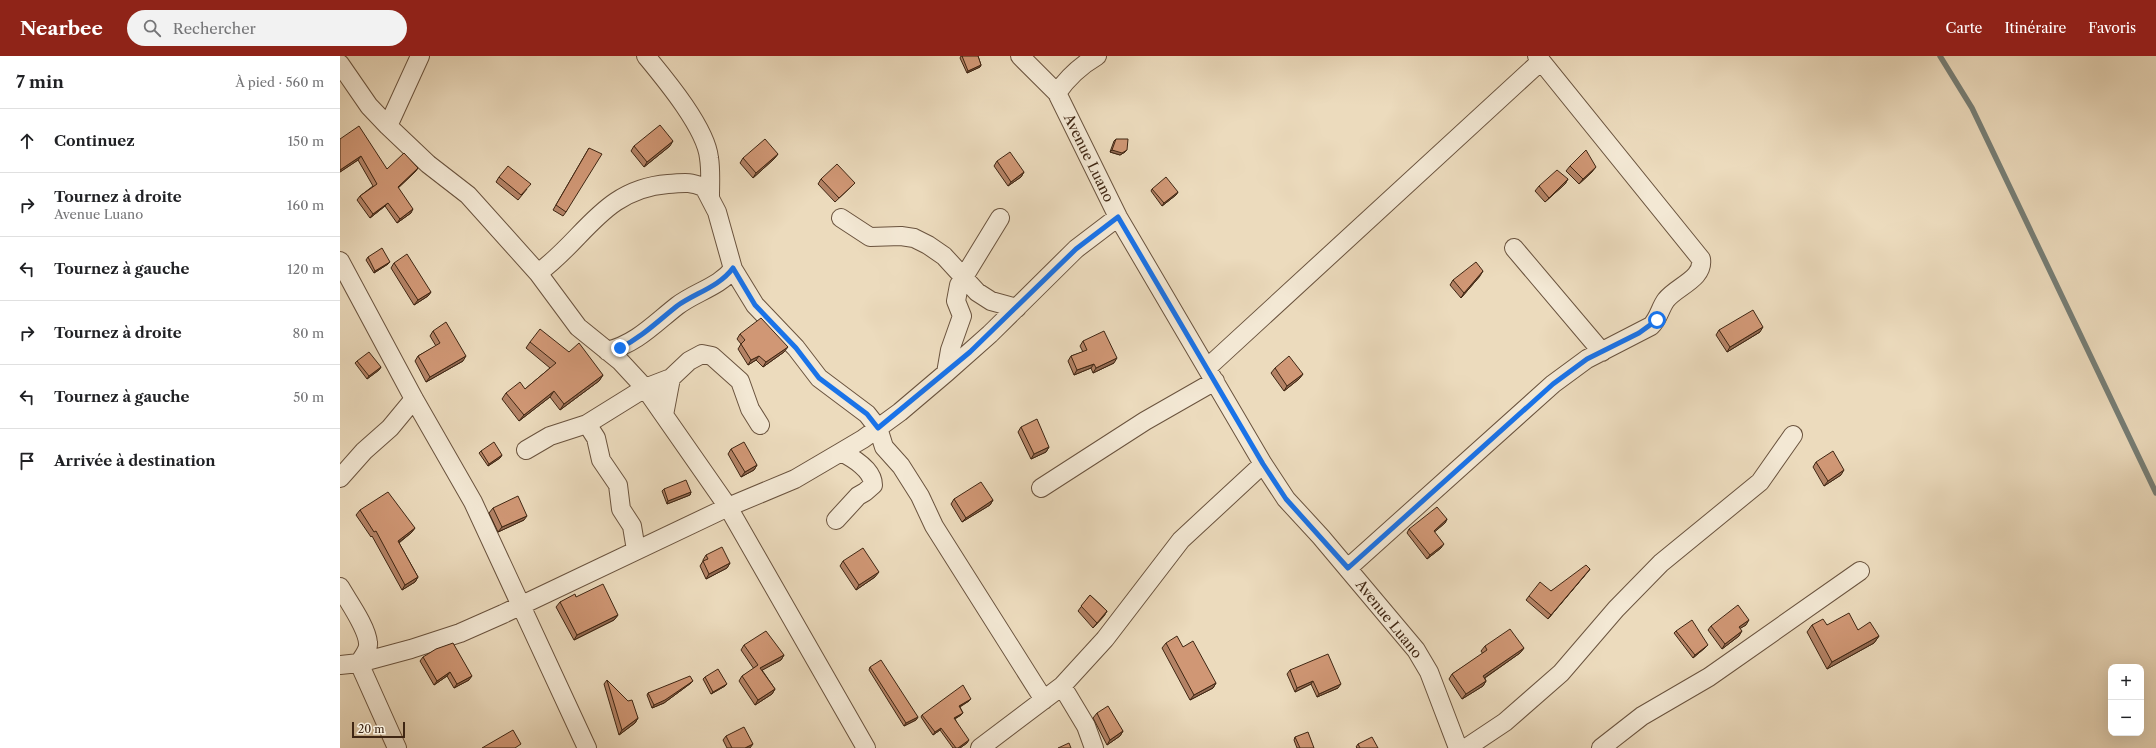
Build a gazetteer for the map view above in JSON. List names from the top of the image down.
{
  "streets": {
    "street": ["Avenue Luano"]
  },
  "scale_bar": "20 m",
  "page": {
    "header": "Nearbee",
    "search": "Rechercher",
    "nav": ["Carte", "Itinéraire", "Favoris"],
    "heading": ["7 min", "À pied · 560 m"],
    "list": [
      ["Continuez", "150 m"],
      ["Tournez à droite", "Avenue Luano", "160 m"],
      ["Tournez à gauche", "120 m"],
      ["Tournez à droite", "80 m"],
      ["Tournez à gauche", "50 m"],
      "Arrivée à destination"
    ],
    "map_buttons": ["+", "−"],
    "scale": "20 m"
  }
}
